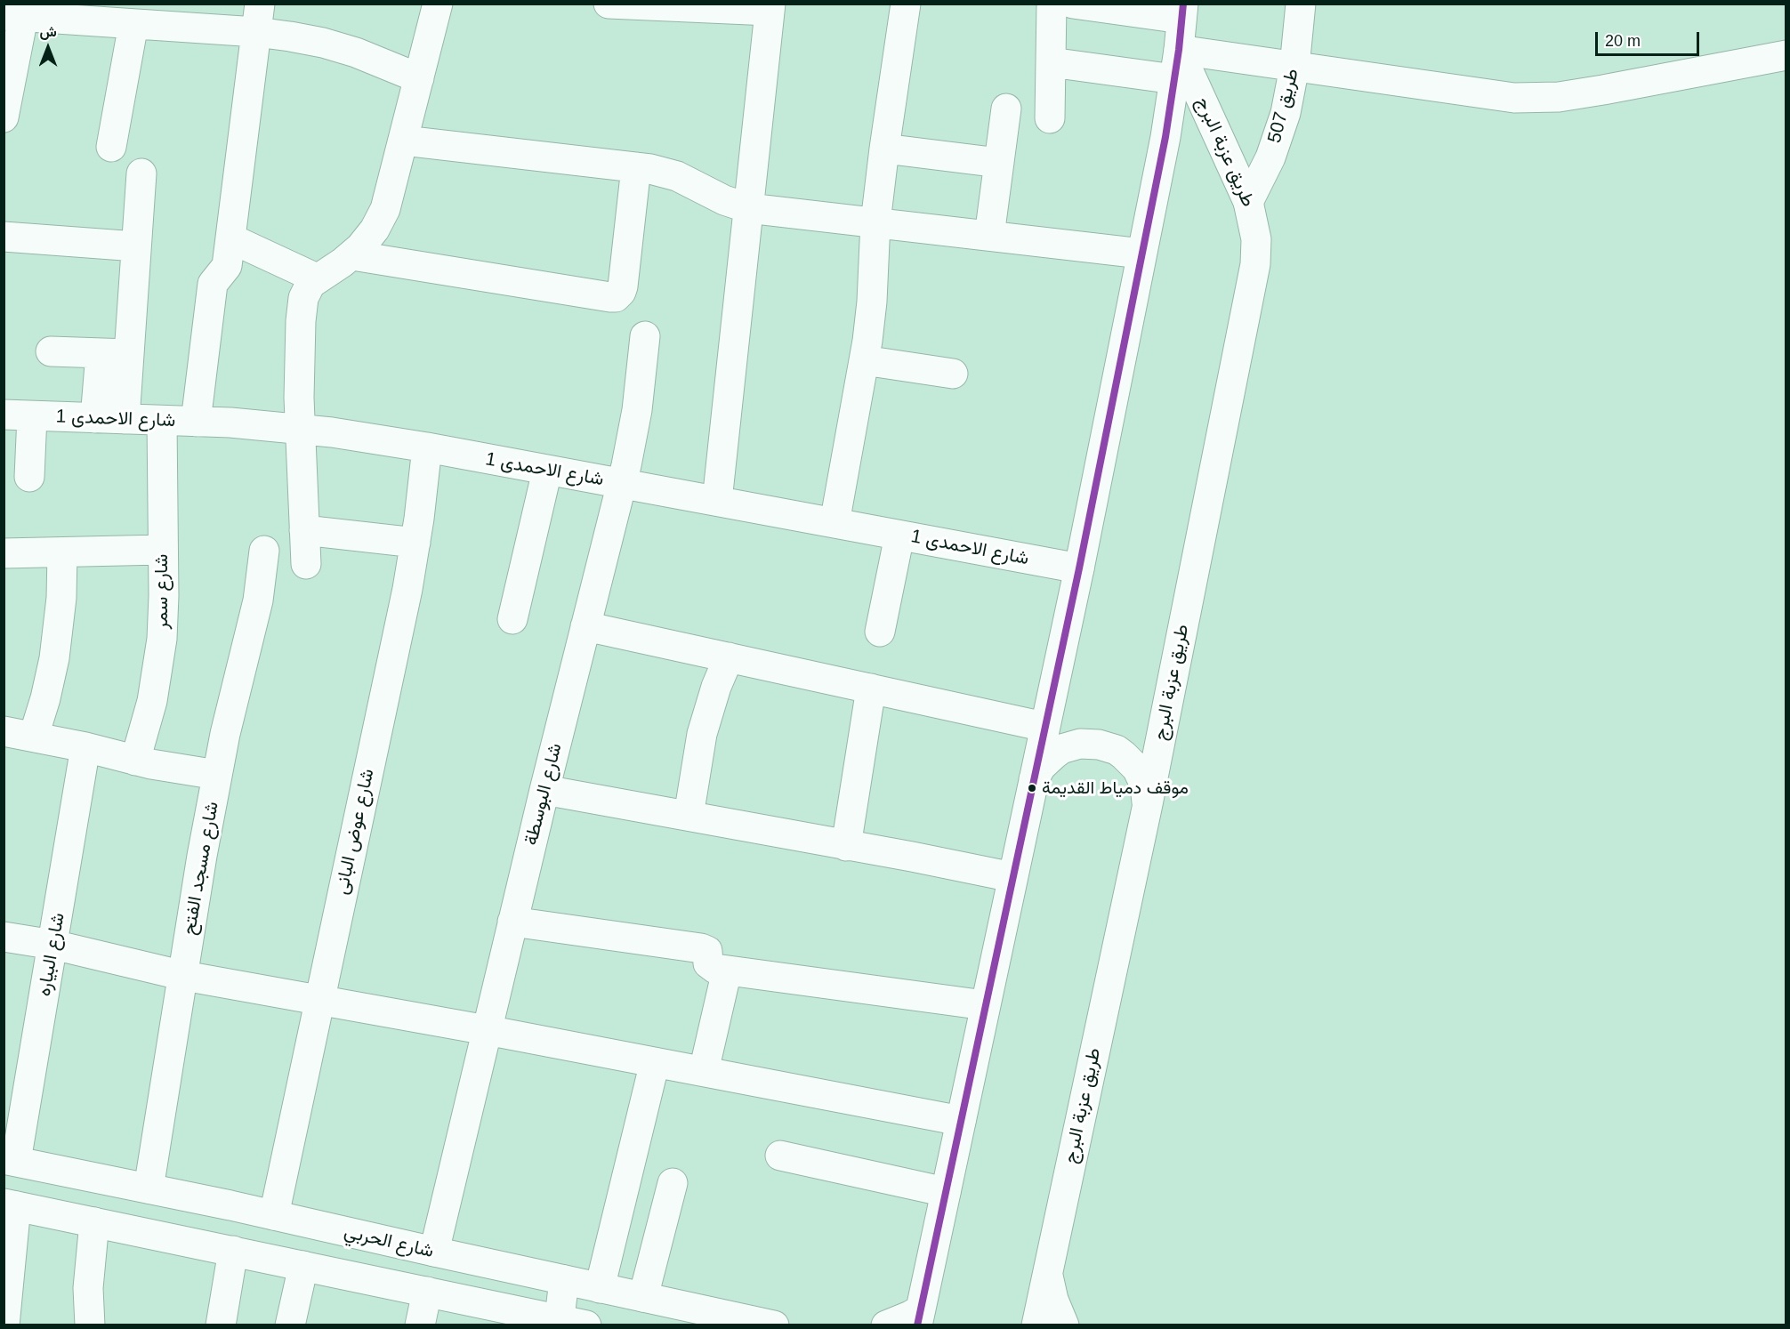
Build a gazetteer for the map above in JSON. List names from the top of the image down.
{
  "streets": {
    "street": [
      "طريق 507",
      "طريق عزبة البرج",
      "شارع الاحمدى 1",
      "شارع سمر",
      "شارع البوسطة",
      "شارع عوض البانى",
      "شارع مسجد الفتح",
      "شارع البياره",
      "شارع الحربي"
    ]
  },
  "crossings": [
    ["طريق 507", "طريق عزبة البرج"],
    ["طريق عزبة البرج", "شارع الاحمدى 1"],
    ["شارع الاحمدى 1", "شارع سمر"],
    ["شارع الاحمدى 1", "شارع البوسطة"],
    ["شارع الاحمدى 1", "شارع عوض البانى"],
    ["شارع البوسطة", "شارع الحربي"],
    ["شارع عوض البانى", "شارع الحربي"],
    ["شارع مسجد الفتح", "شارع الحربي"],
    ["شارع البياره", "شارع الحربي"]
  ],
  "places": ["موقف دمياط القديمة"],
  "scale_bar": "20 m",
  "north": "top"
}
